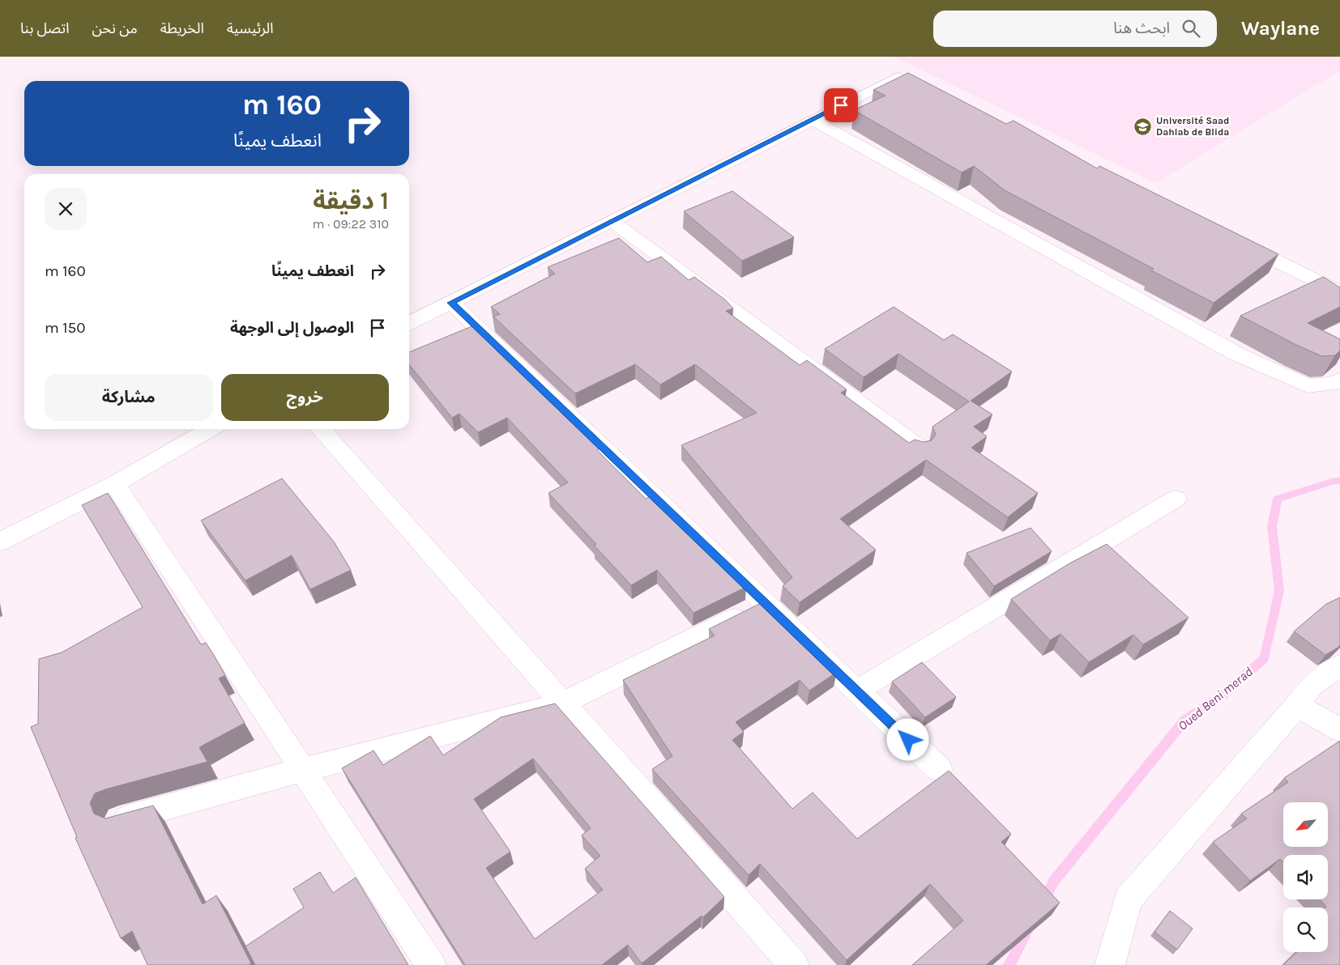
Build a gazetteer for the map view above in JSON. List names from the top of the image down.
{
  "water": ["Oued Beni merad"],
  "places": {
    "school or university": ["Université Saad Dahlab de Blida"]
  },
  "north": "bottom left",
  "page": {
    "header": "Waylane",
    "search": "ابحث هنا",
    "nav": [
      "الرئيسية",
      "الخريطة",
      "من نحن",
      "اتصل بنا"
    ],
    "turn": ["160 m", "انعطف يمينًا"],
    "heading": ["1 دقيقة", "310 m · 09:22"],
    "list": [
      {
        "name": "انعطف يمينًا",
        "value": "160 m"
      },
      {
        "name": "الوصول إلى الوجهة",
        "value": "150 m"
      }
    ],
    "buttons": ["خروج", "مشاركة"]
  }
}
